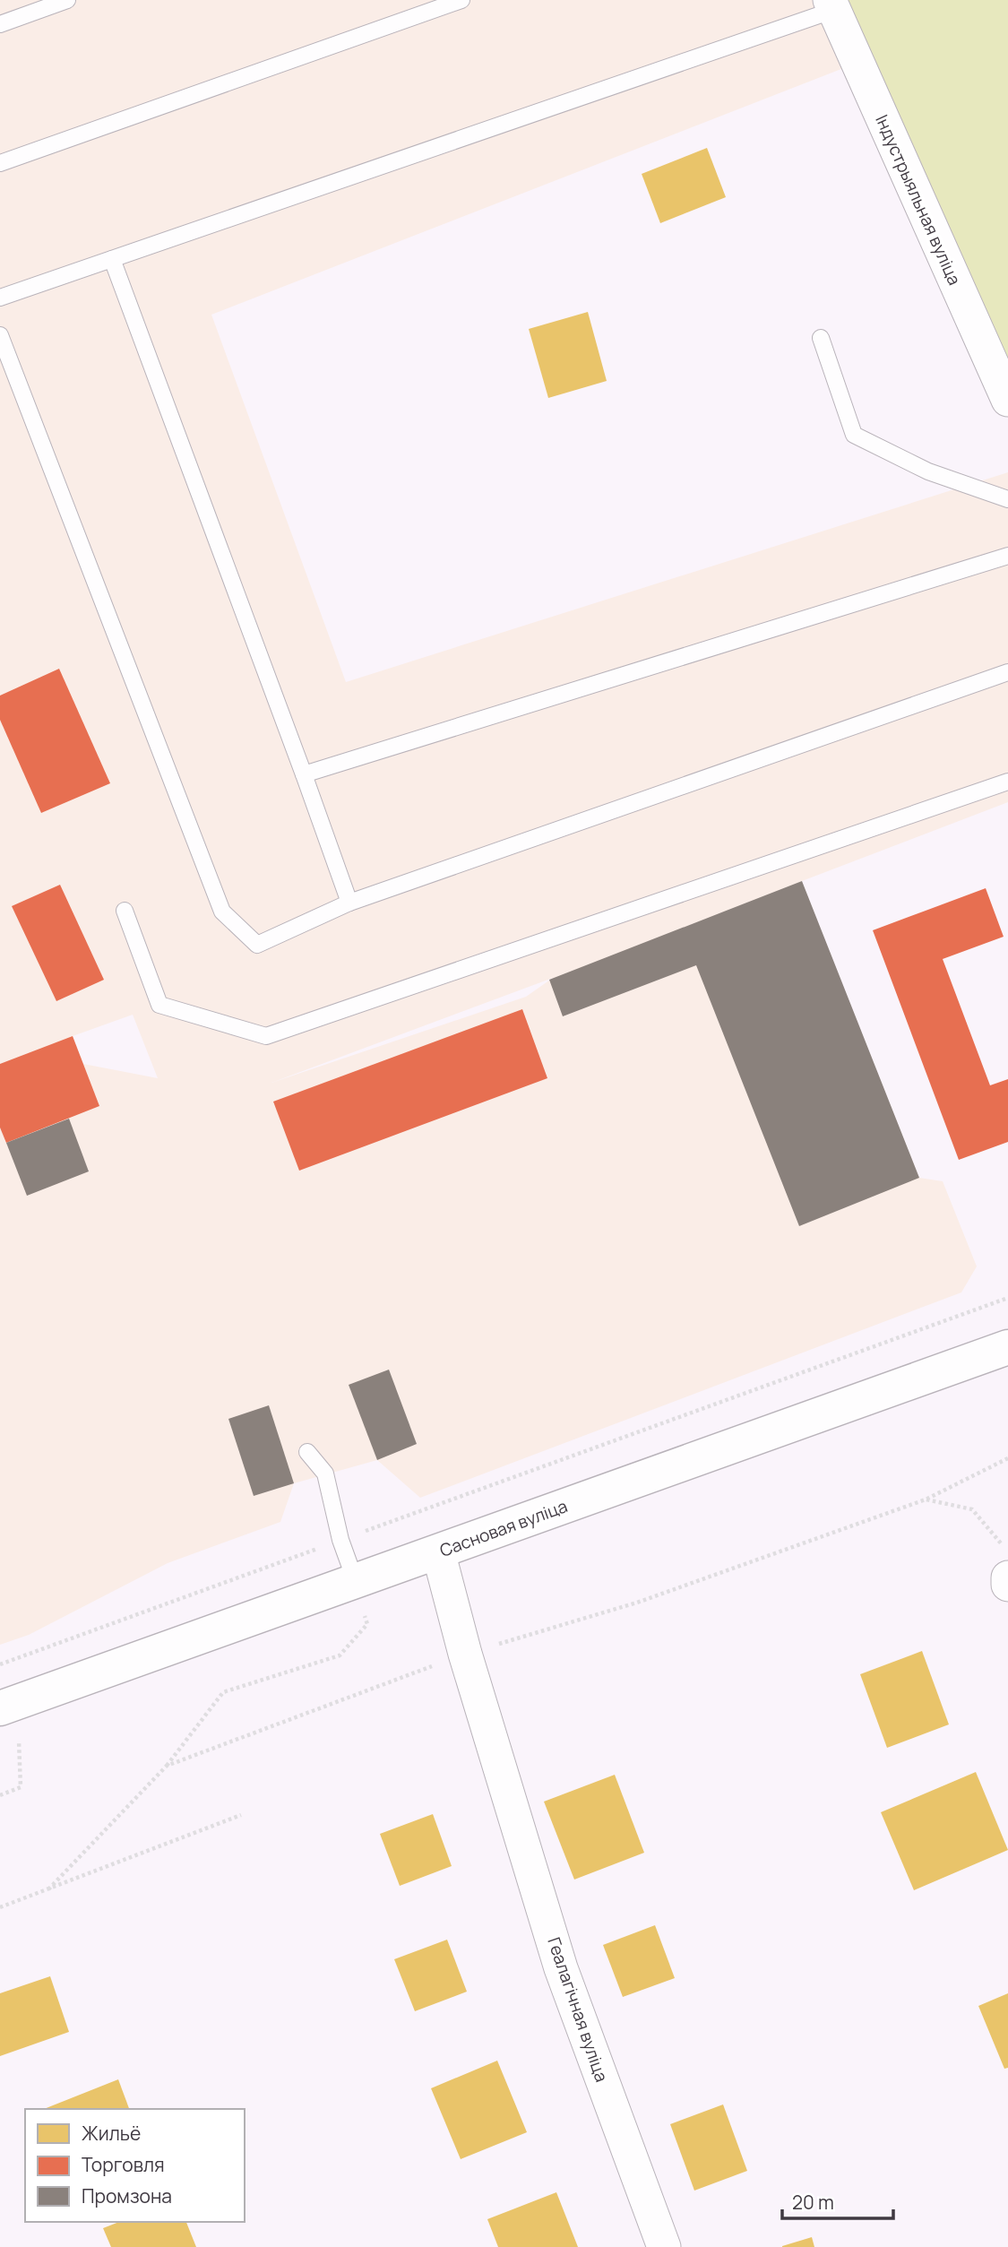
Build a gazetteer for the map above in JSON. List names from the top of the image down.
{
  "streets": {
    "street": ["Індустрыяльная вуліца", "Сасновая вуліца", "Геалагічная вуліца"]
  },
  "crossings": [
    ["Сасновая вуліца", "Геалагічная вуліца"]
  ],
  "legend": ["Жильё", "Торговля", "Промзона"],
  "scale_bar": "20 m"
}
